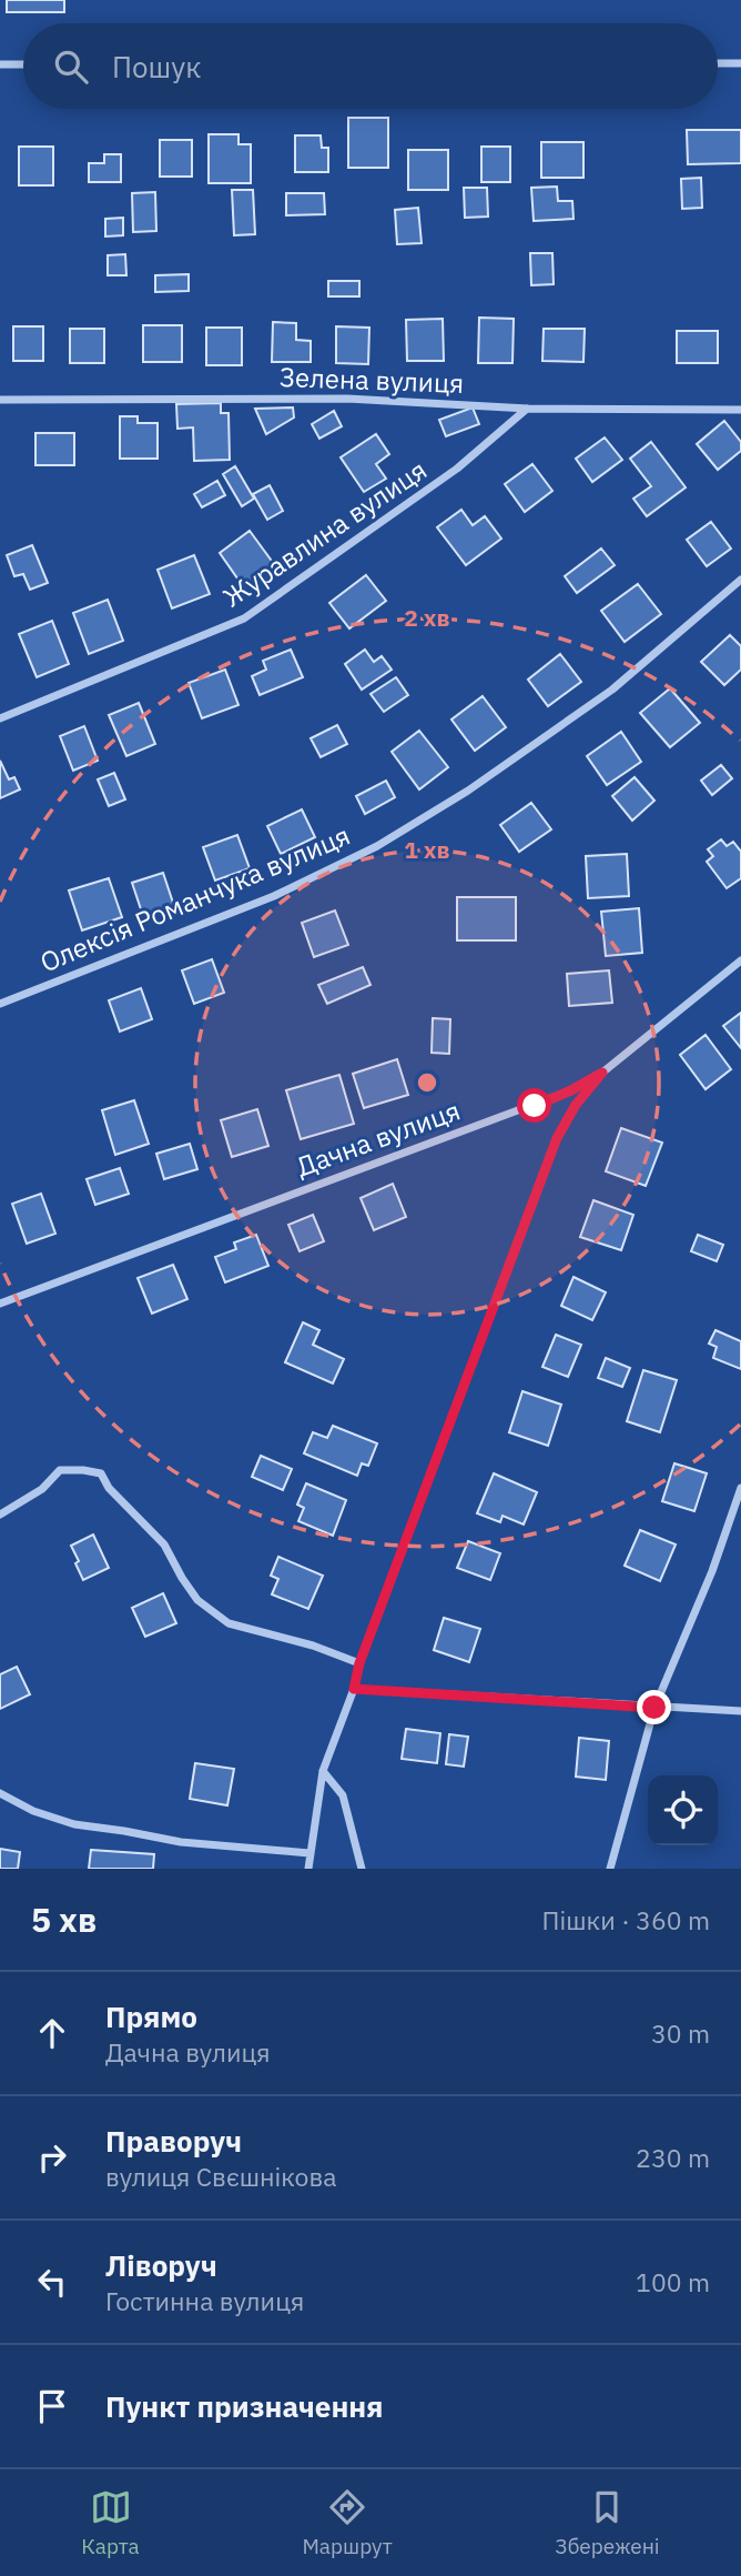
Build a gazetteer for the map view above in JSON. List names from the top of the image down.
{
  "streets": {
    "street": [
      "Зелена вулиця",
      "Журавлина вулиця",
      "Олексія Романчука вулиця",
      "Дачна вулиця"
    ]
  },
  "crossings": [
    ["Зелена вулиця", "Журавлина вулиця"]
  ],
  "page": {
    "search": "Пошук",
    "heading": ["5 хв", "Пішки · 360 m"],
    "list": [
      ["Прямо", "Дачна вулиця", "30 m"],
      ["Праворуч", "вулиця Свєшнікова", "230 m"],
      ["Ліворуч", "Гостинна вулиця", "100 m"],
      "Пункт призначення"
    ],
    "nav": ["Карта", "Маршрут", "Збережені"]
  },
  "rings": ["2 хв", "1 хв"]
}
